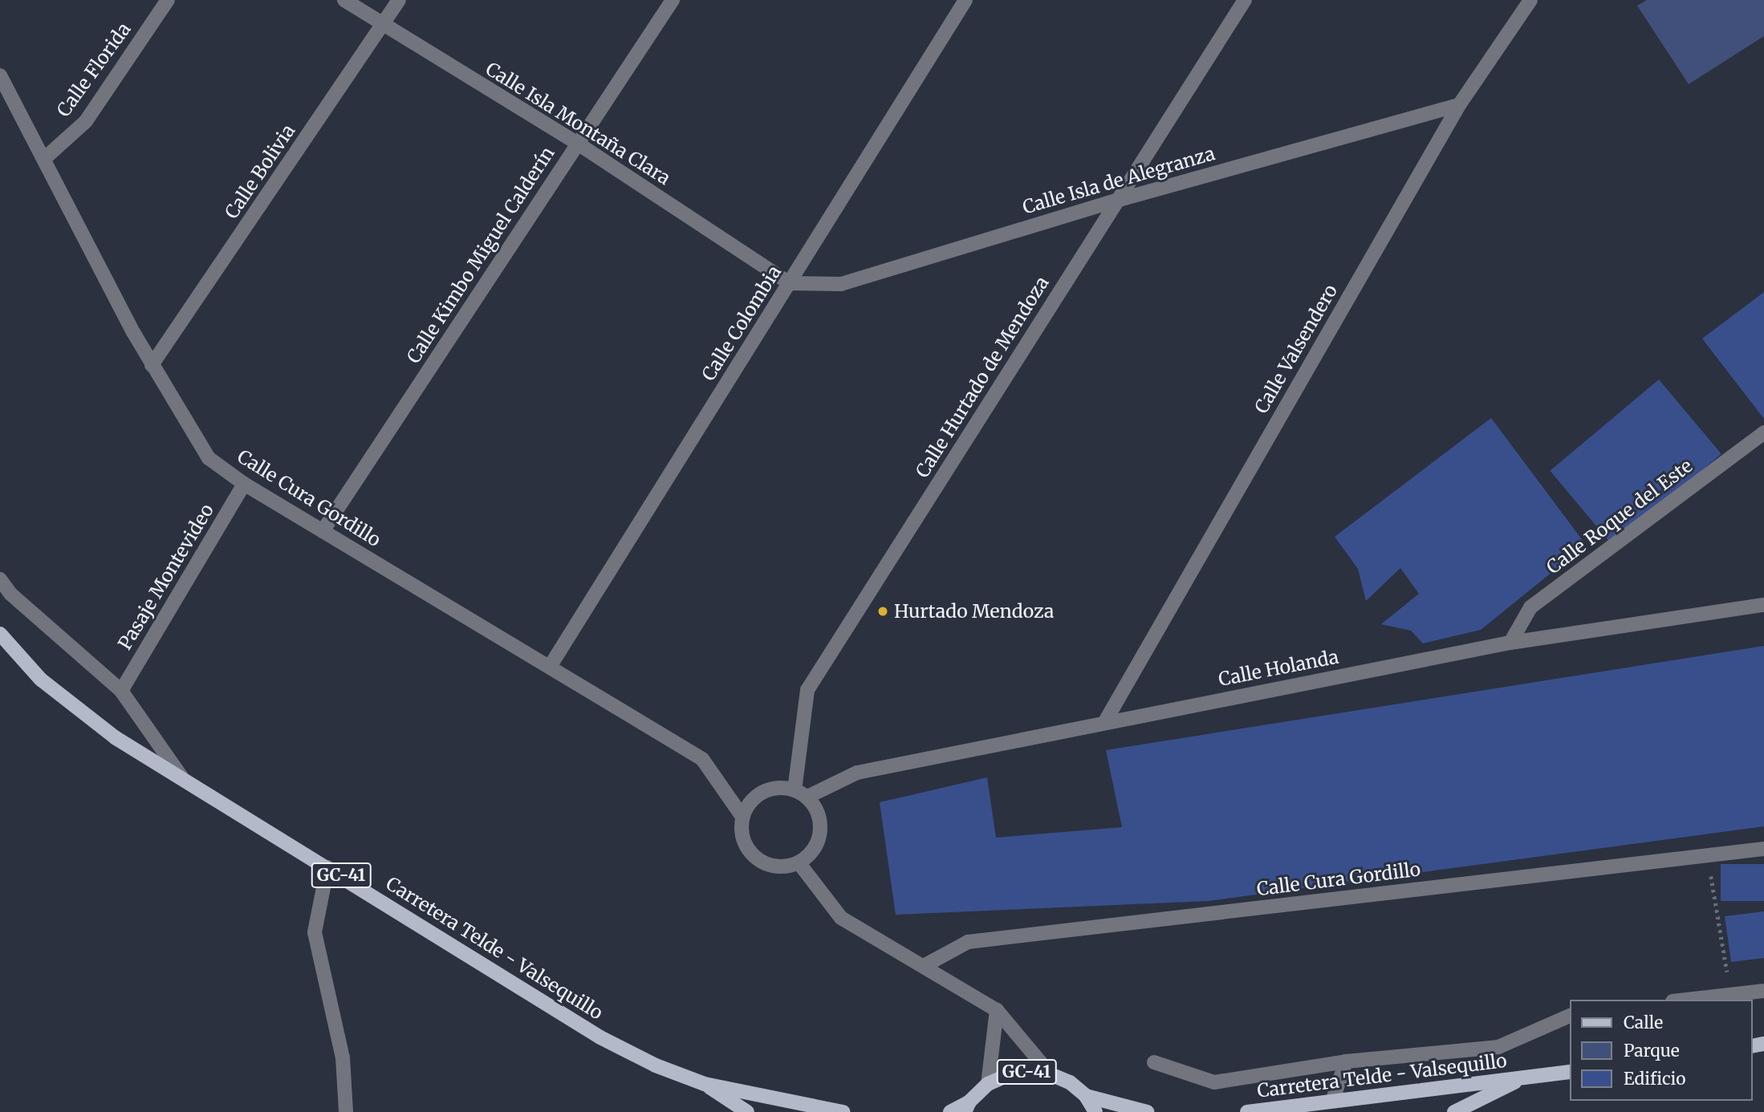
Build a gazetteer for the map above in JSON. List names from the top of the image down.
{
  "streets": {
    "main road": ["GC-41", "Carretera Telde - Valsequillo"],
    "street": [
      "Calle Florida",
      "Calle Isla Montaña Clara",
      "Calle Bolivia",
      "Calle Isla de Alegranza",
      "Calle Kimbo Miguel Calderín",
      "Calle Colombia",
      "Calle Valsendero",
      "Calle Hurtado de Mendoza",
      "Calle Cura Gordillo",
      "Calle Roque del Este",
      "Pasaje Montevideo",
      "Calle Holanda"
    ]
  },
  "crossings": [
    ["Calle Florida", "Calle Cura Gordillo"],
    ["Calle Isla Montaña Clara", "Calle Bolivia"],
    ["Calle Isla Montaña Clara", "Calle Isla de Alegranza"],
    ["Calle Isla Montaña Clara", "Calle Kimbo Miguel Calderín"],
    ["Calle Isla Montaña Clara", "Calle Colombia"],
    ["Calle Bolivia", "Calle Cura Gordillo"],
    ["Calle Isla de Alegranza", "Calle Colombia"],
    ["Calle Isla de Alegranza", "Calle Valsendero"],
    ["Calle Isla de Alegranza", "Calle Hurtado de Mendoza"],
    ["Calle Kimbo Miguel Calderín", "Calle Cura Gordillo"],
    ["Calle Colombia", "Calle Cura Gordillo"],
    ["Calle Valsendero", "Calle Holanda"],
    ["Calle Hurtado de Mendoza", "Calle Cura Gordillo"],
    ["Calle Hurtado de Mendoza", "Calle Holanda"],
    ["Calle Cura Gordillo", "Pasaje Montevideo"],
    ["Calle Cura Gordillo", "Calle Holanda"],
    ["Calle Roque del Este", "Calle Holanda"]
  ],
  "places": ["Hurtado Mendoza"],
  "legend": ["Calle", "Parque", "Edificio"]
}
